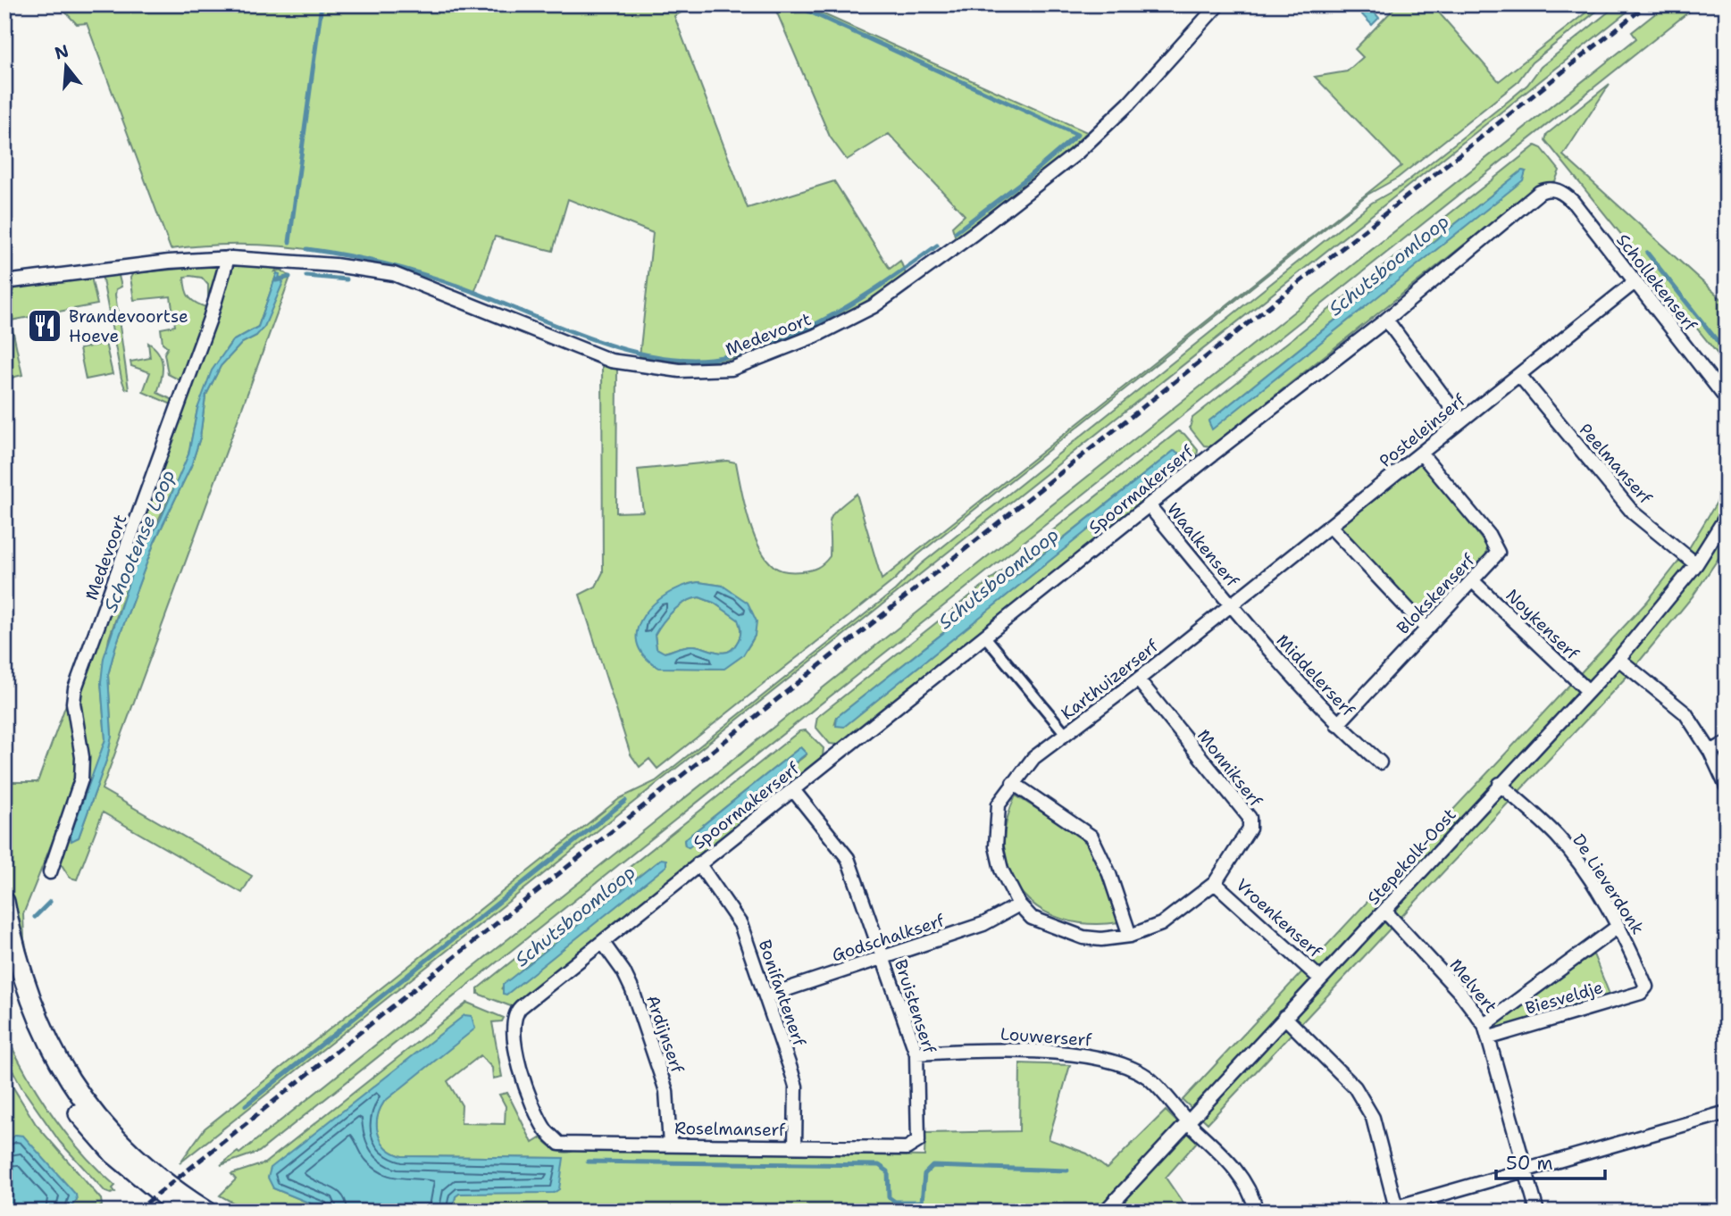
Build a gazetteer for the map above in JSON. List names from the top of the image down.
{
  "streets": {
    "street": [
      "Schollekenserf",
      "Medevoort",
      "Posteleinserf",
      "Peelmanserf",
      "Spoormakerserf",
      "Waalkenserf",
      "Blokskenserf",
      "Noykenserf",
      "Middelerserf",
      "Karthuizerserf",
      "Monnikserf",
      "Stepekolk-Oost",
      "De Lieverdonk",
      "Vroenkenserf",
      "Godschalkserf",
      "Melvert",
      "Bonifantenerf",
      "Biesveldje",
      "Bruistenserf",
      "Ardijnserf",
      "Louwerserf",
      "Roselmanserf"
    ]
  },
  "crossings": [
    ["Schollekenserf", "Posteleinserf"],
    ["Schollekenserf", "Spoormakerserf"],
    ["Posteleinserf", "Peelmanserf"],
    ["Posteleinserf", "Waalkenserf"],
    ["Posteleinserf", "Blokskenserf"],
    ["Posteleinserf", "Middelerserf"],
    ["Posteleinserf", "Karthuizerserf"],
    ["Peelmanserf", "Stepekolk-Oost"],
    ["Spoormakerserf", "Waalkenserf"],
    ["Spoormakerserf", "Bonifantenerf"],
    ["Spoormakerserf", "Bruistenserf"],
    ["Spoormakerserf", "Ardijnserf"],
    ["Spoormakerserf", "Roselmanserf"],
    ["Waalkenserf", "Middelerserf"],
    ["Waalkenserf", "Karthuizerserf"],
    ["Blokskenserf", "Noykenserf"],
    ["Blokskenserf", "Middelerserf"],
    ["Noykenserf", "Stepekolk-Oost"],
    ["Middelerserf", "Karthuizerserf"],
    ["Karthuizerserf", "Monnikserf"],
    ["Karthuizerserf", "Vroenkenserf"],
    ["Karthuizerserf", "Godschalkserf"],
    ["Monnikserf", "Vroenkenserf"],
    ["Stepekolk-Oost", "De Lieverdonk"],
    ["Stepekolk-Oost", "Vroenkenserf"],
    ["Stepekolk-Oost", "Melvert"],
    ["Stepekolk-Oost", "Louwerserf"],
    ["De Lieverdonk", "Biesveldje"],
    ["Godschalkserf", "Bonifantenerf"],
    ["Godschalkserf", "Bruistenserf"],
    ["Melvert", "Biesveldje"],
    ["Bonifantenerf", "Roselmanserf"],
    ["Bruistenserf", "Louwerserf"],
    ["Bruistenserf", "Roselmanserf"],
    ["Ardijnserf", "Roselmanserf"]
  ],
  "water": ["Schutsboomloop", "Schootense Loop"],
  "places": {
    "restaurant": ["Brandevoortse Hoeve"]
  },
  "scale_bar": "50 m",
  "north": "top"
}
